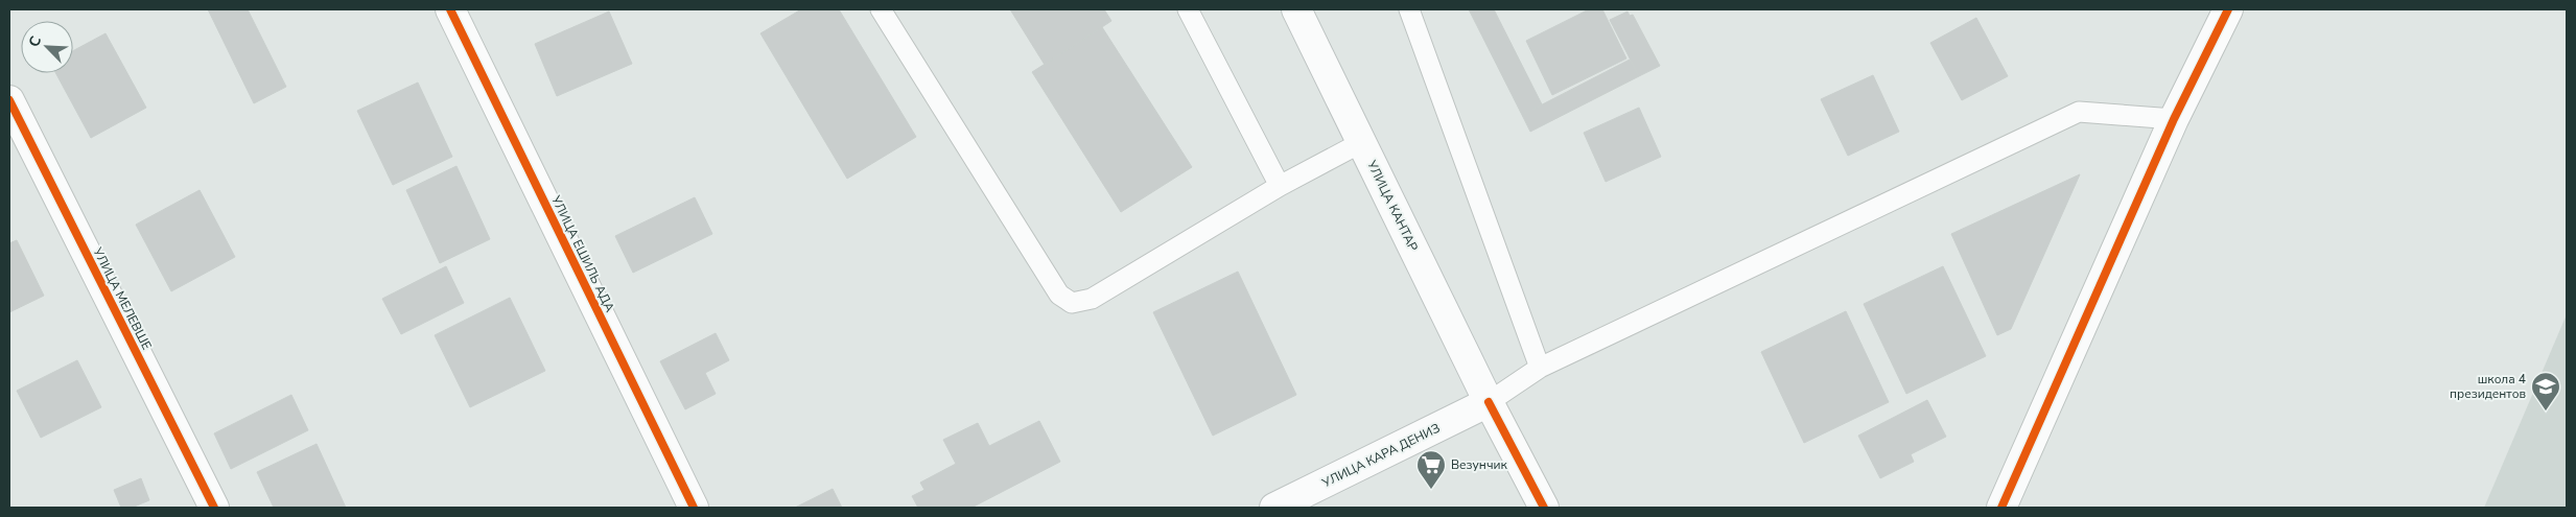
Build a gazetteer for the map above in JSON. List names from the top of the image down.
{
  "streets": {
    "street": [
      "УЛИЦА КАНТАР",
      "УЛИЦА ЕШИЛЬ АДА",
      "УЛИЦА МЕЛЕВШЕ",
      "УЛИЦА КАРА ДЕНИЗ"
    ]
  },
  "crossings": [
    ["УЛИЦА КАНТАР", "УЛИЦА КАРА ДЕНИЗ"]
  ],
  "places": {
    "school or university": ["школа 4 президентов"],
    "supermarket": ["Везунчик"]
  },
  "north": "top left"
}
